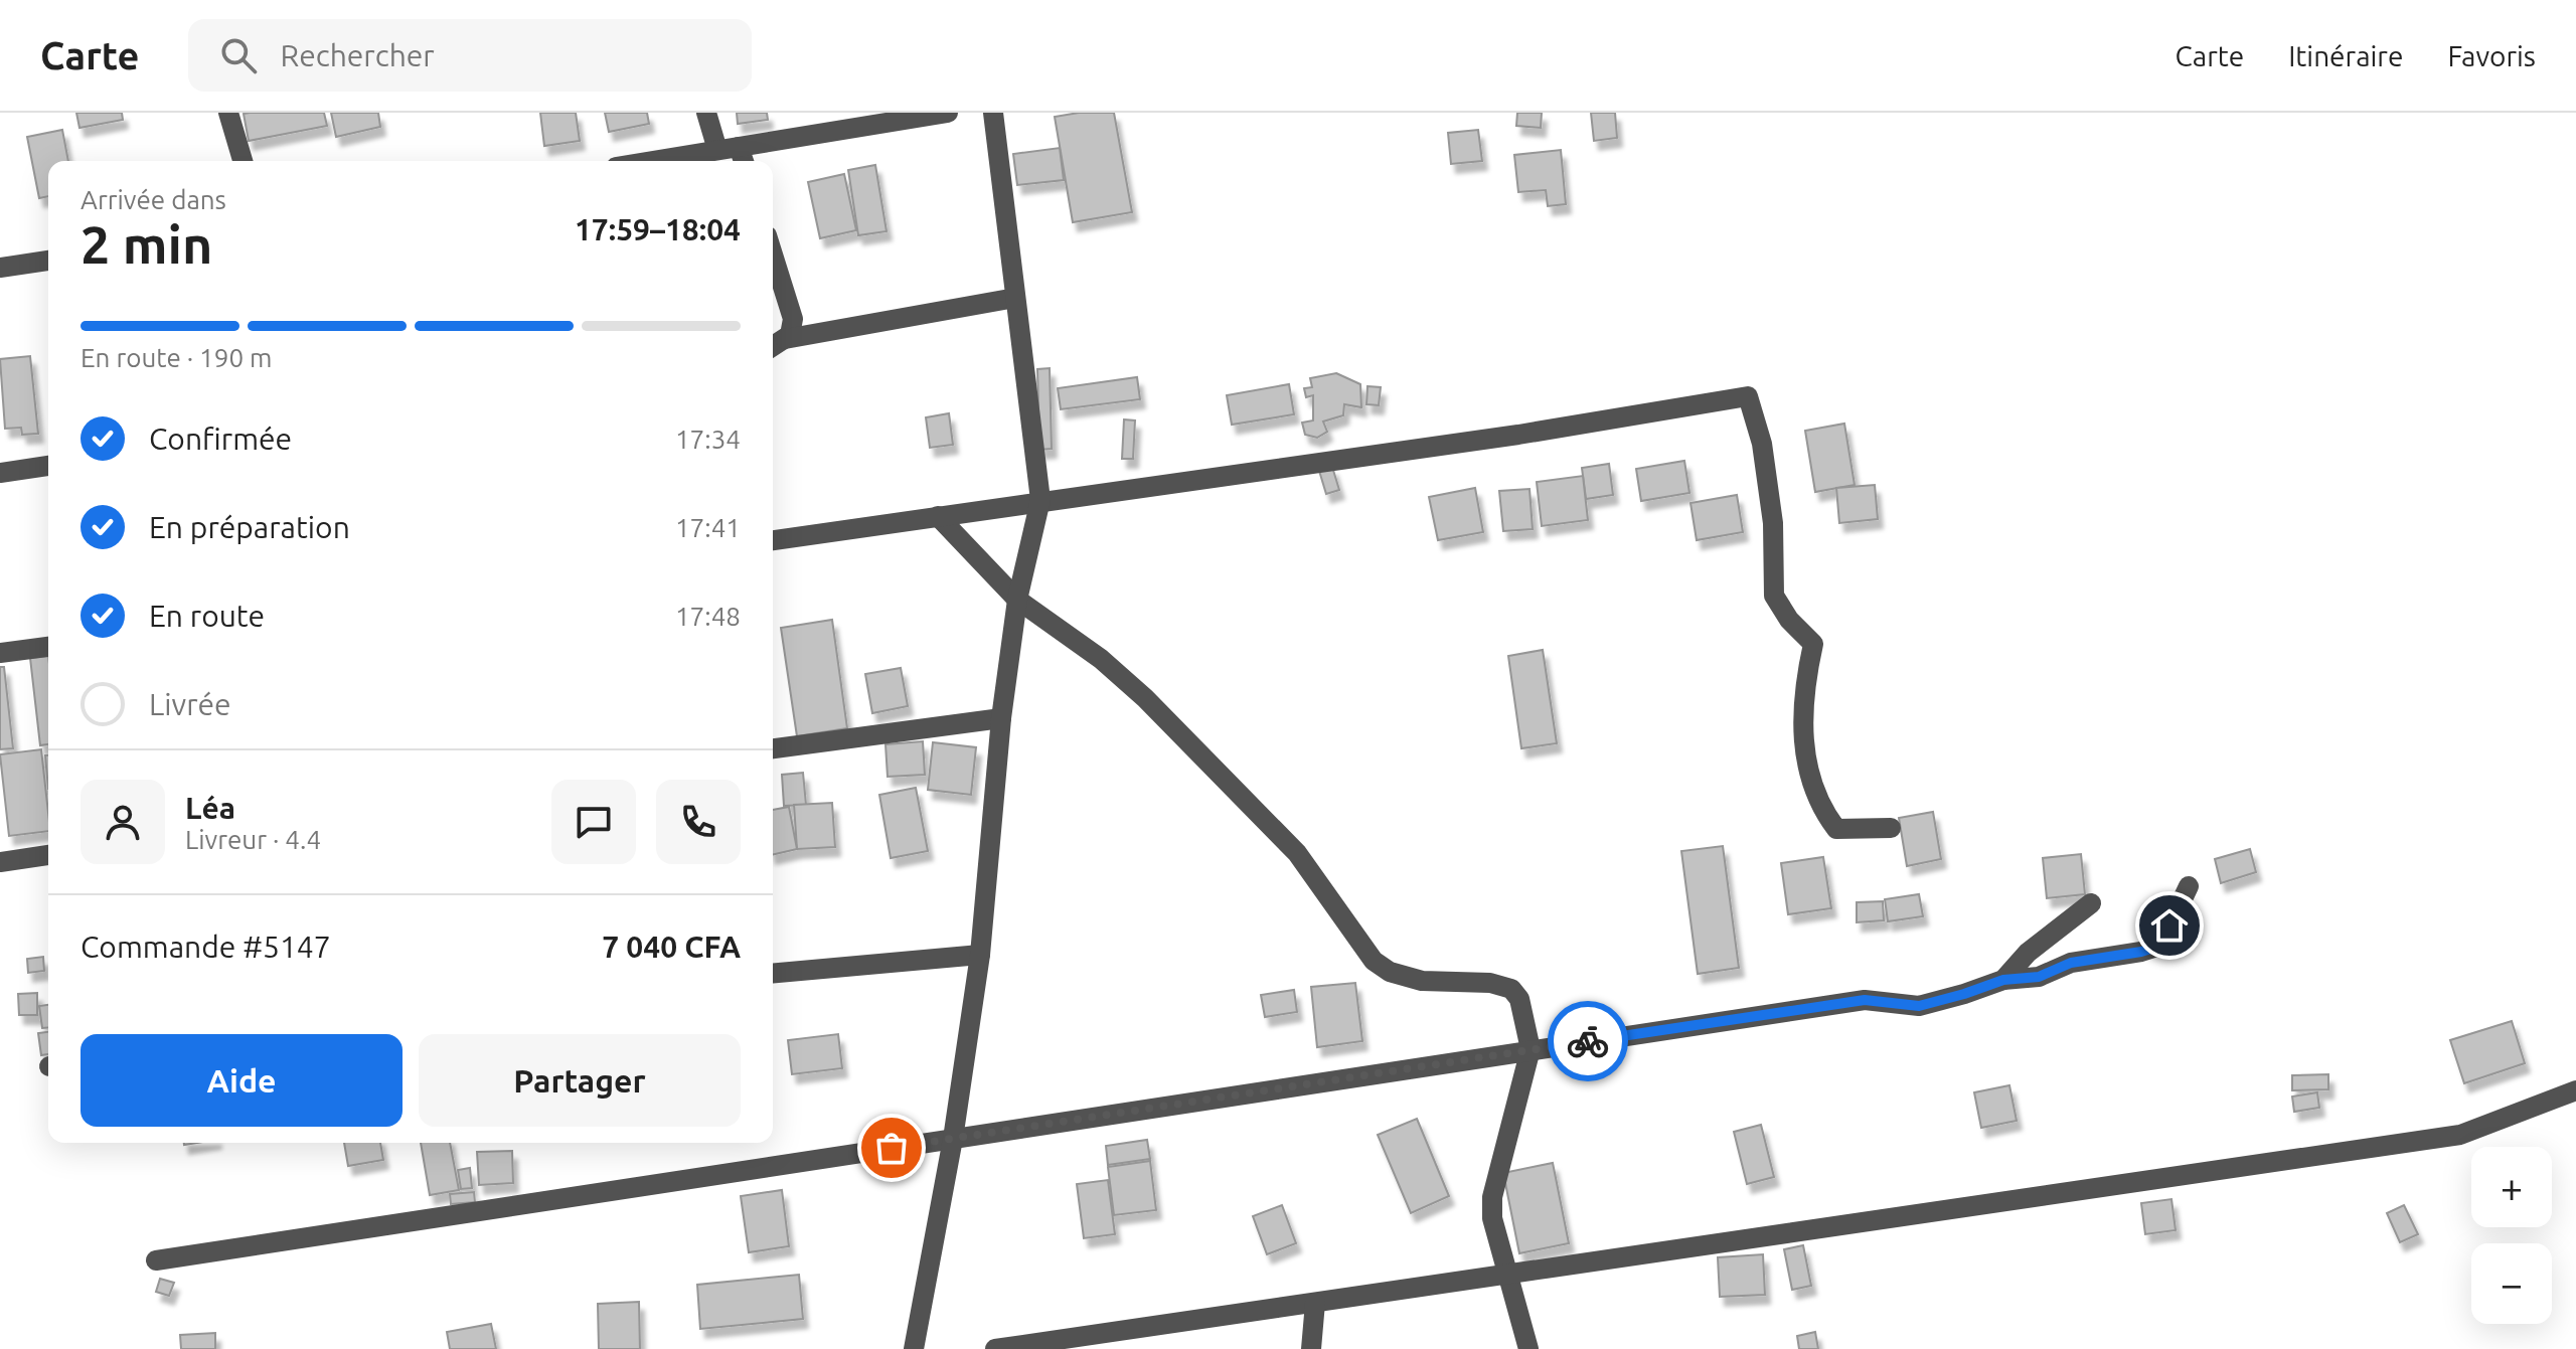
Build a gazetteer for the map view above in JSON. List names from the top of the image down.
{
  "page": {
    "header": "Carte",
    "search": "Rechercher",
    "nav": ["Carte", "Itinéraire", "Favoris"],
    "heading": ["2 min", "Arrivée dans", "17:59–18:04"],
    "panel": [
      "Léa",
      "Livreur · 4.4",
      "Commande #5147",
      "7 040 CFA"
    ],
    "bar": "En route · 190 m",
    "list": [
      ["Confirmée", "17:34"],
      ["En préparation", "17:41"],
      ["En route", "17:48"],
      "Livrée"
    ],
    "buttons": ["Aide", "Partager"],
    "map_buttons": ["+", "−"]
  }
}
